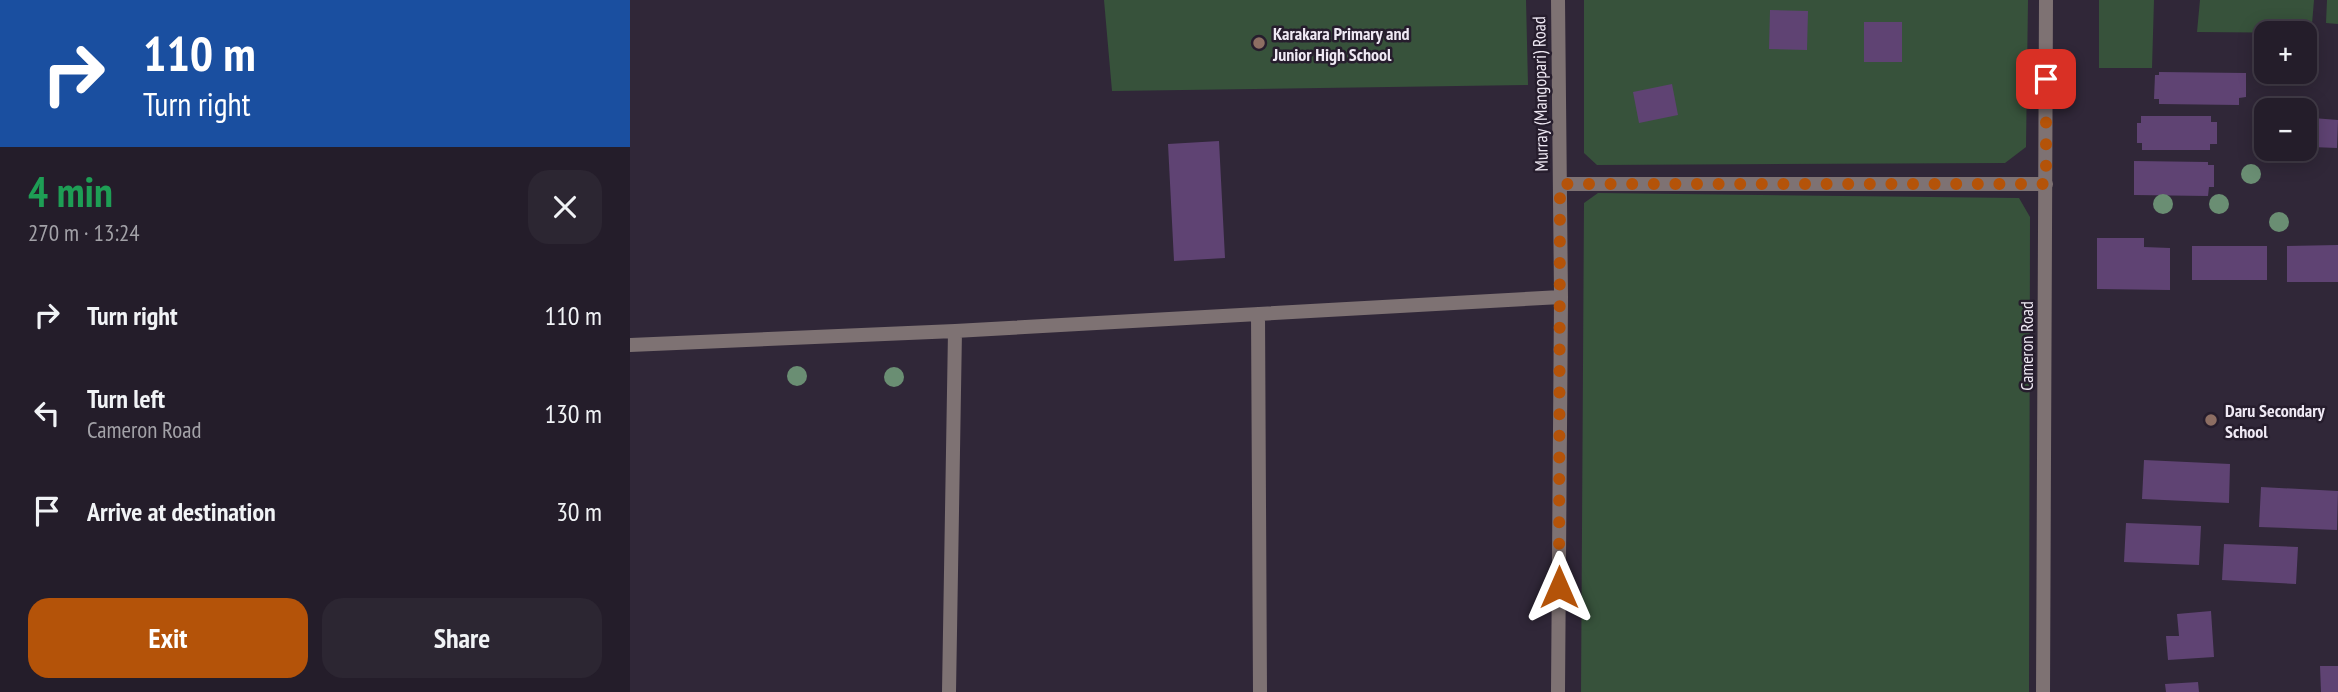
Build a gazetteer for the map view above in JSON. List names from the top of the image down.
{
  "streets": {
    "street": ["Murray (Mangopari) Road", "Cameron Road"]
  },
  "places": ["Karakara Primary and Junior High School", "Daru Secondary School"],
  "page": {
    "turn": ["110 m", "Turn right"],
    "map_buttons": ["+", "−"],
    "heading": ["4 min", "270 m · 13:24"],
    "list": [
      {
        "name": "Turn right",
        "value": "110 m"
      },
      {
        "name": "Turn left",
        "note": "Cameron Road",
        "value": "130 m"
      },
      {
        "name": "Arrive at destination",
        "value": "30 m"
      }
    ],
    "buttons": ["Exit", "Share"]
  }
}
